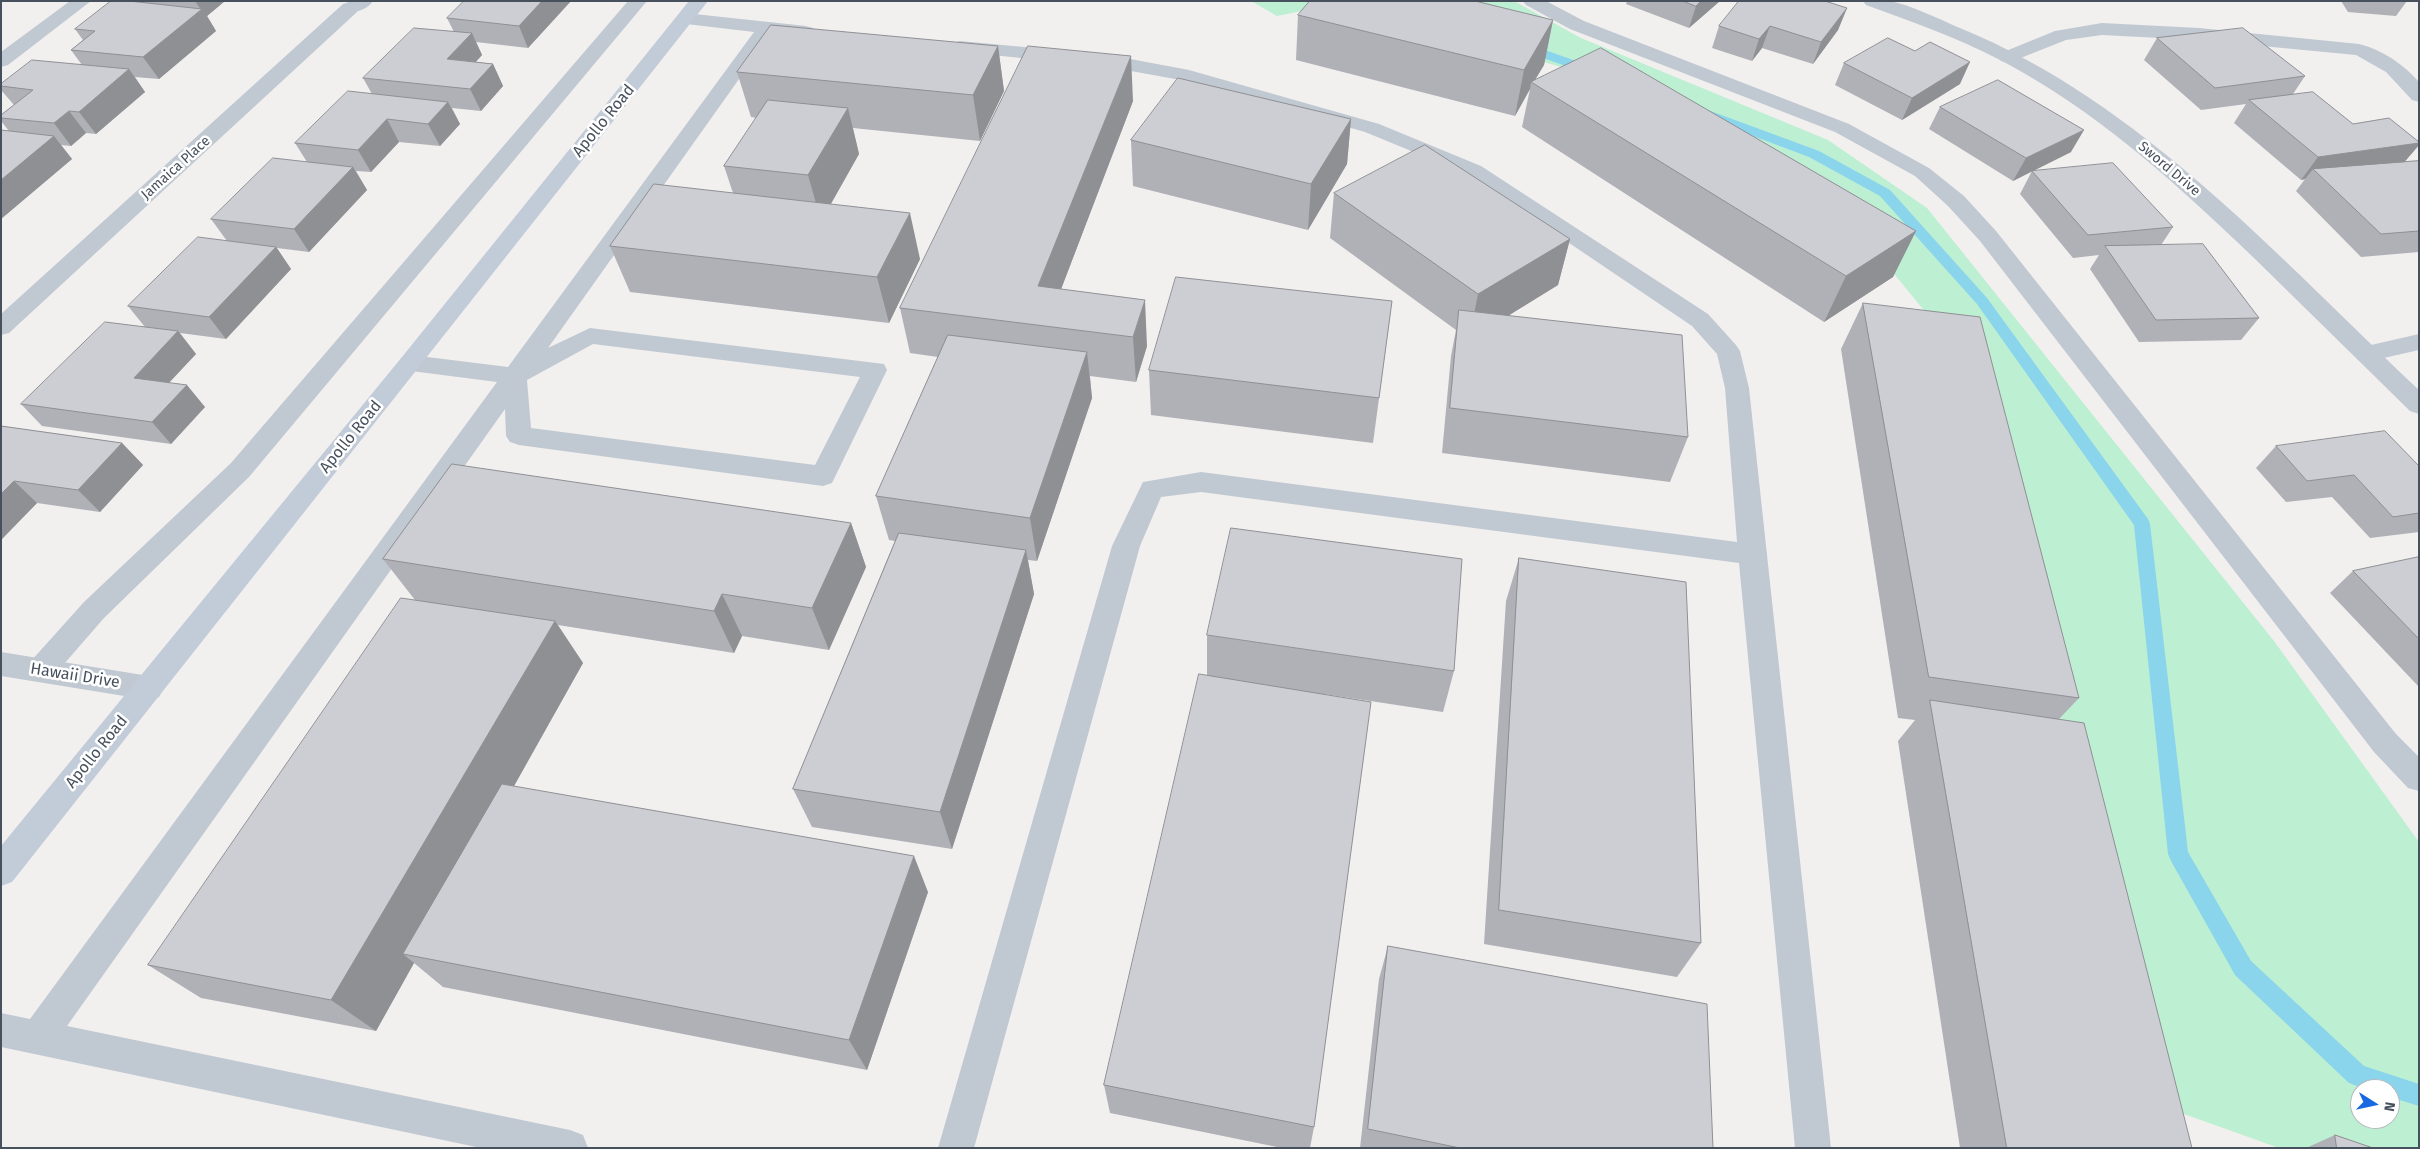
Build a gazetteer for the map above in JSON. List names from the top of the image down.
{
  "streets": {
    "street": [
      "Apollo Road",
      "Jamaica Place",
      "Sword Drive",
      "Hawaii Drive"
    ]
  },
  "crossings": [
    ["Apollo Road", "Hawaii Drive"]
  ],
  "north": "right"
}
